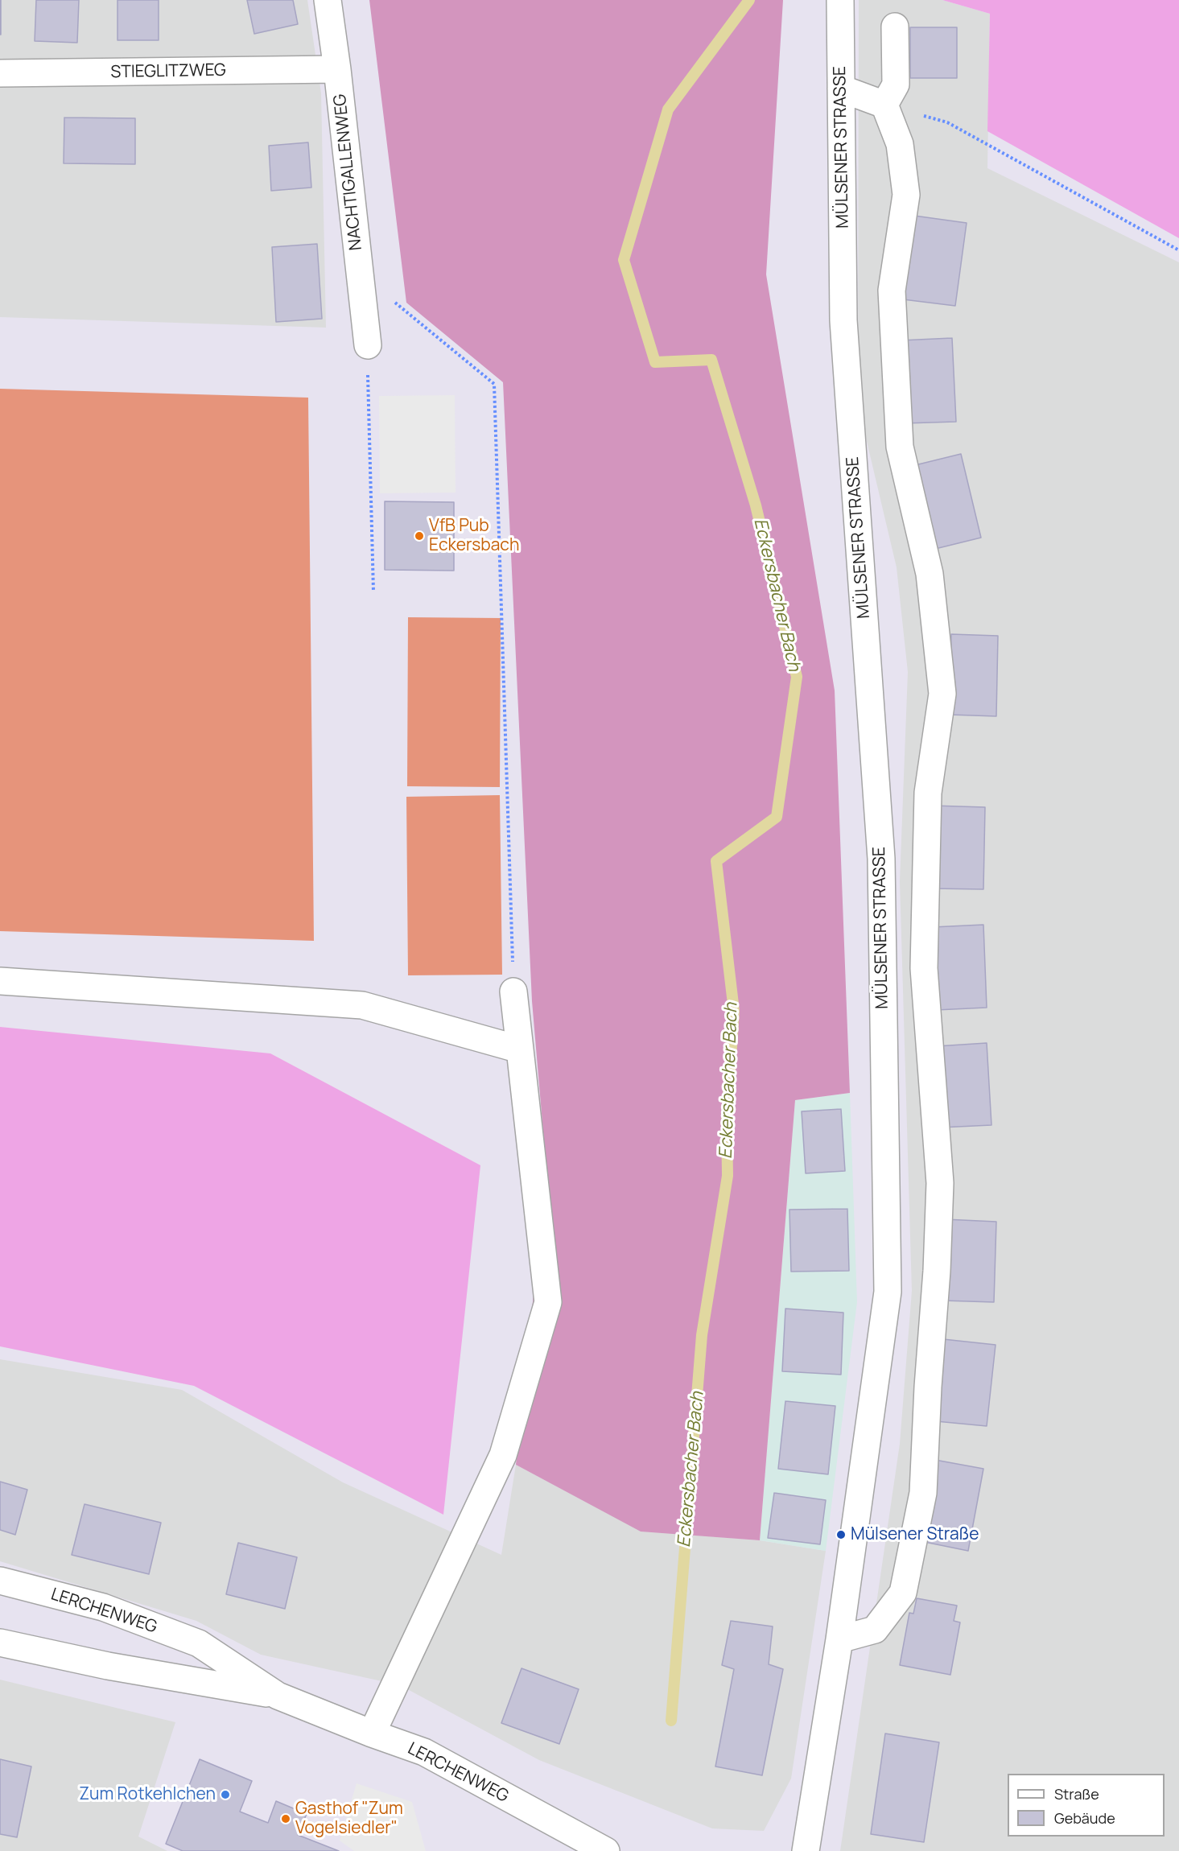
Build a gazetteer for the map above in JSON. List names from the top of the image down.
{
  "streets": {
    "street": [
      "STIEGLITZWEG",
      "MÜLSENER STRASSE",
      "NACHTIGALLENWEG",
      "LERCHENWEG"
    ]
  },
  "crossings": [
    ["STIEGLITZWEG", "NACHTIGALLENWEG"]
  ],
  "water": ["Eckersbacher Bach"],
  "places": [
    "VfB Pub Eckersbach",
    "Mülsener Straße",
    "Zum Rotkehlchen",
    "Gasthof \"Zum Vogelsiedler\""
  ],
  "legend": ["Straße", "Gebäude"]
}
